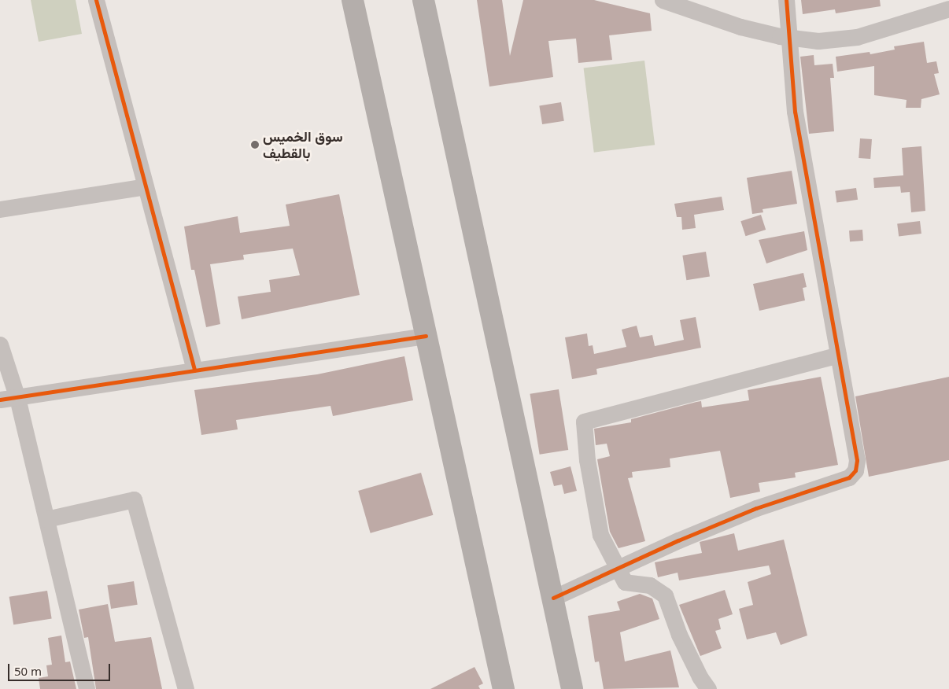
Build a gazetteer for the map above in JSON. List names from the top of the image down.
{
  "places": ["سوق الخميس بالقطيف"],
  "scale_bar": "50 m"
}
